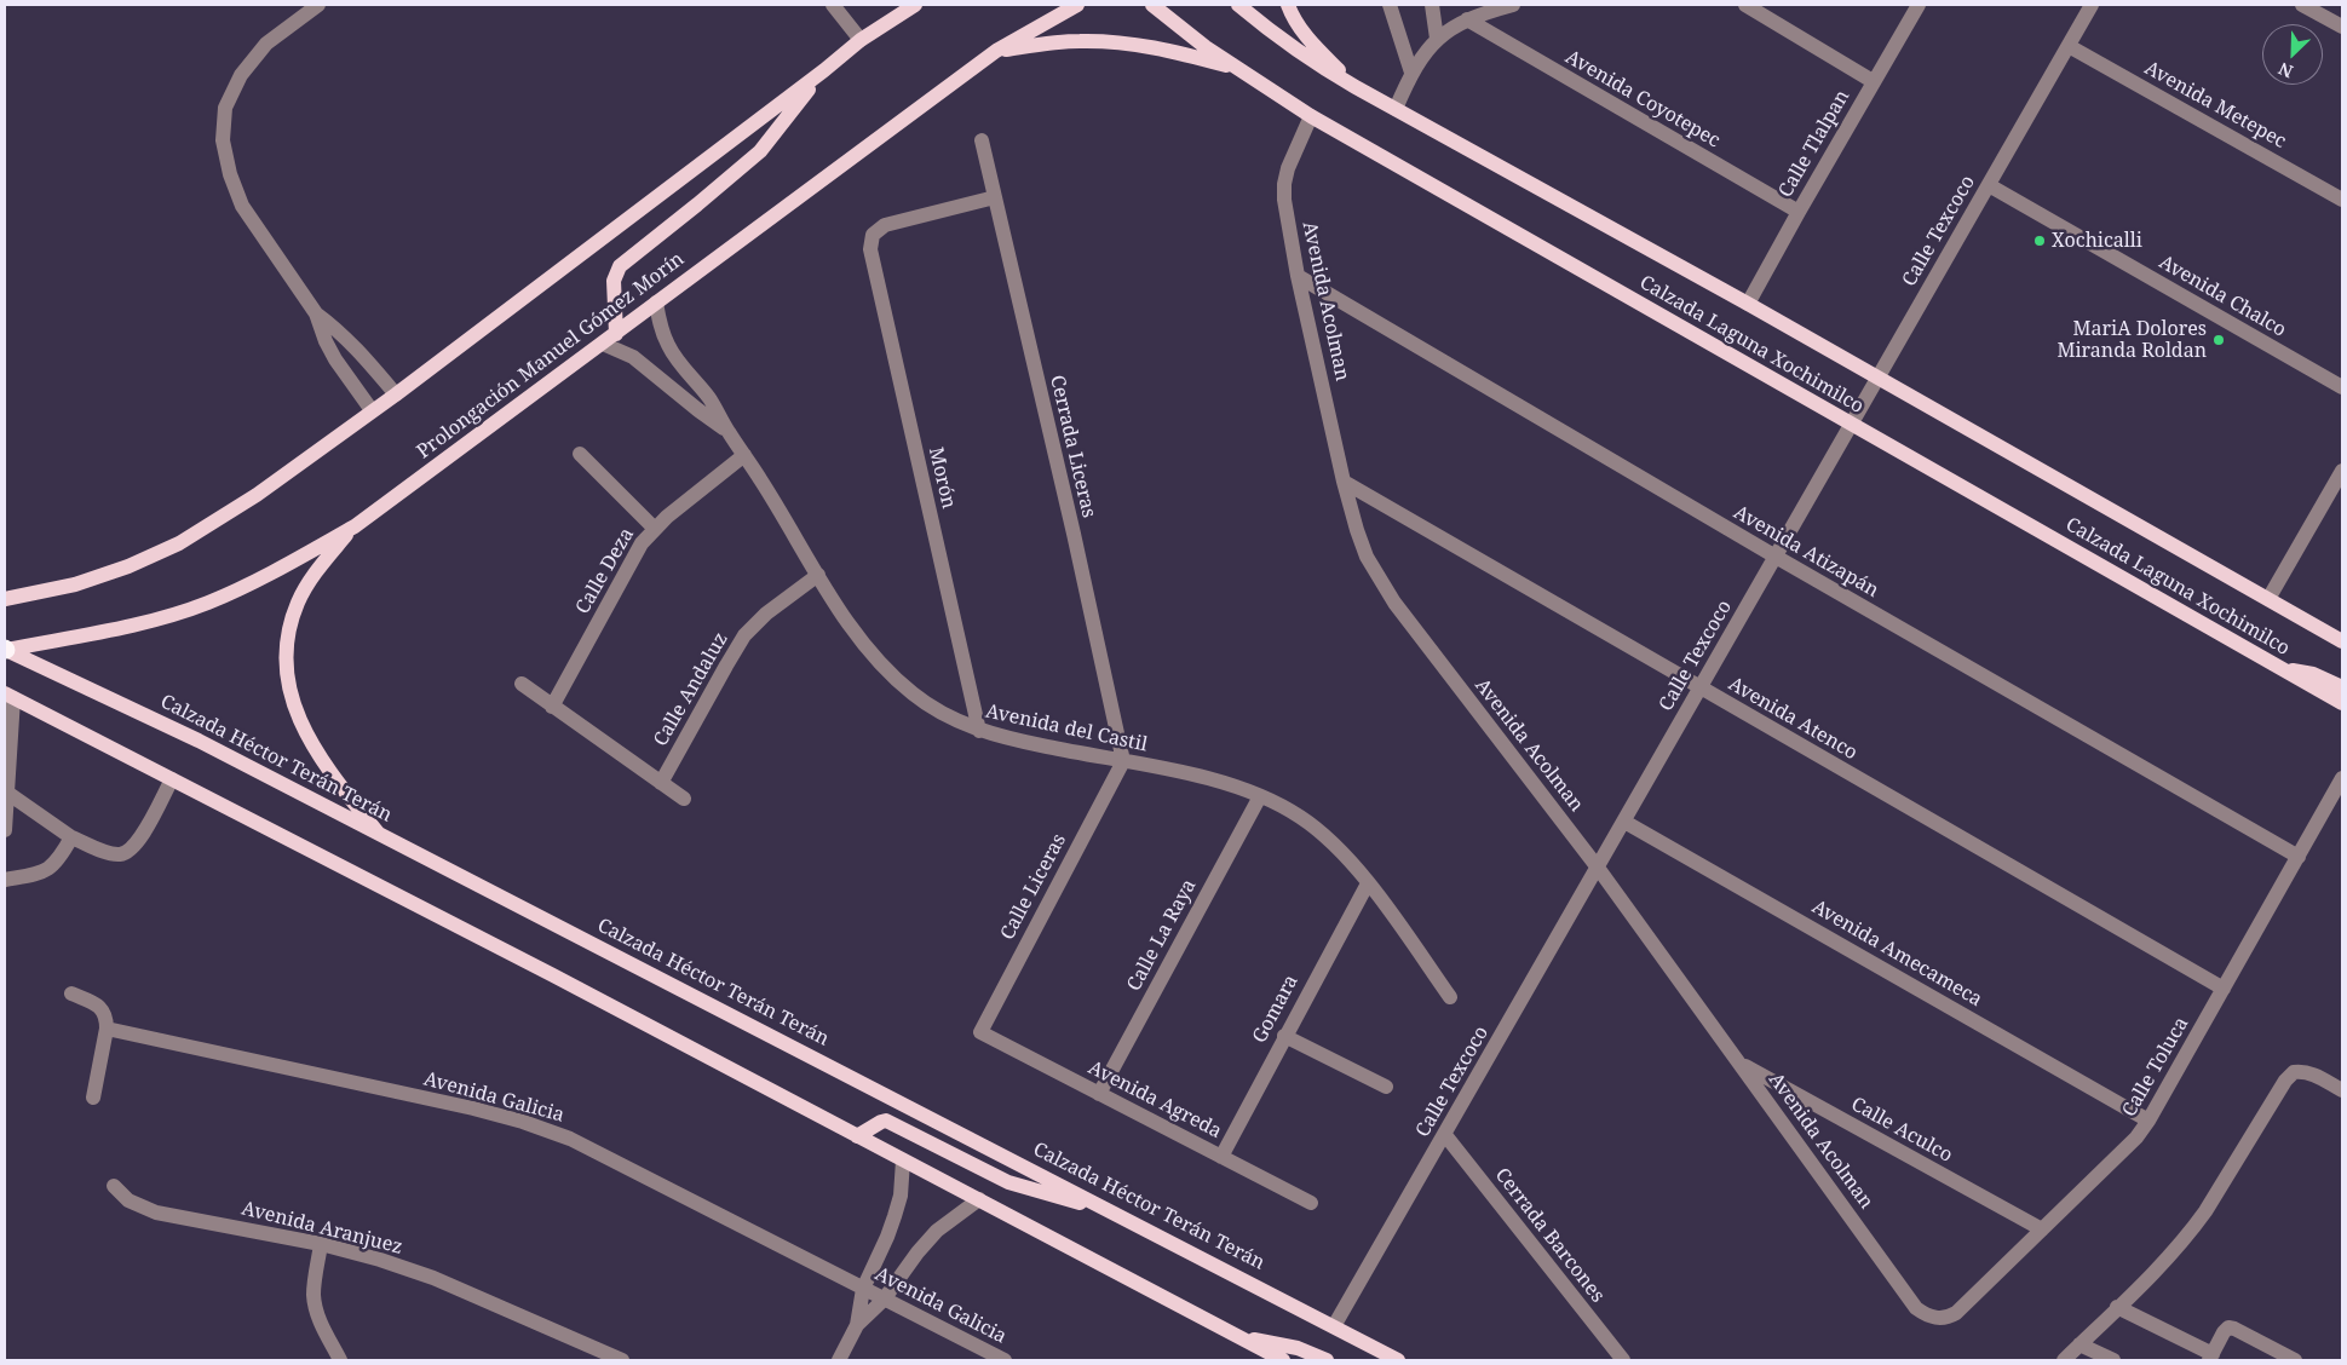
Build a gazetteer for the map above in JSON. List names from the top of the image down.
{
  "streets": {
    "main road": ["Calzada Laguna Xochimilco", "Prolongación Manuel Gómez Morín", "Calzada Héctor Terán Terán"],
    "street": [
      "Avenida Coyotepec",
      "Avenida Metepec",
      "Calle Tlalpan",
      "Calle Texcoco",
      "Avenida Chalco",
      "Avenida Acolman",
      "Cerrada Liceras",
      "Morón",
      "Avenida Atizapán",
      "Calle Deza",
      "Calle Andaluz",
      "Avenida Atenco",
      "Avenida del Castil",
      "Calle Liceras",
      "Calle La Raya",
      "Avenida Amecameca",
      "Gomara",
      "Calle Toluca",
      "Avenida Galicia",
      "Avenida Agreda",
      "Calle Aculco",
      "Avenida Aranjuez",
      "Cerrada Barcones"
    ]
  },
  "crossings": [
    ["Avenida Coyotepec", "Calle Tlalpan"],
    ["Avenida Metepec", "Calle Texcoco"],
    ["Calle Tlalpan", "Calzada Laguna Xochimilco"],
    ["Calle Texcoco", "Avenida Chalco"],
    ["Calle Texcoco", "Avenida Acolman"],
    ["Calle Texcoco", "Calzada Laguna Xochimilco"],
    ["Calle Texcoco", "Avenida Atizapán"],
    ["Calle Texcoco", "Avenida Atenco"],
    ["Calle Texcoco", "Calzada Héctor Terán Terán"],
    ["Calle Texcoco", "Avenida Amecameca"],
    ["Calle Texcoco", "Cerrada Barcones"],
    ["Avenida Acolman", "Calzada Laguna Xochimilco"],
    ["Avenida Acolman", "Avenida Atizapán"],
    ["Avenida Acolman", "Avenida Atenco"],
    ["Avenida Acolman", "Calle Toluca"],
    ["Avenida Acolman", "Calle Aculco"],
    ["Prolongación Manuel Gómez Morín", "Avenida del Castil"],
    ["Prolongación Manuel Gómez Morín", "Calzada Héctor Terán Terán"],
    ["Cerrada Liceras", "Morón"],
    ["Cerrada Liceras", "Avenida del Castil"],
    ["Cerrada Liceras", "Calle Liceras"],
    ["Morón", "Avenida del Castil"],
    ["Avenida Atizapán", "Calle Toluca"],
    ["Calle Deza", "Avenida del Castil"],
    ["Calle Andaluz", "Avenida del Castil"],
    ["Avenida Atenco", "Calle Toluca"],
    ["Avenida del Castil", "Calle Liceras"],
    ["Avenida del Castil", "Calle La Raya"],
    ["Avenida del Castil", "Gomara"],
    ["Calle Liceras", "Avenida Agreda"],
    ["Calle La Raya", "Avenida Agreda"],
    ["Avenida Amecameca", "Calle Toluca"],
    ["Gomara", "Avenida Agreda"],
    ["Calle Toluca", "Calle Aculco"]
  ],
  "places": ["Xochicalli", "MariA Dolores Miranda Roldan"],
  "north": "bottom left"
}
